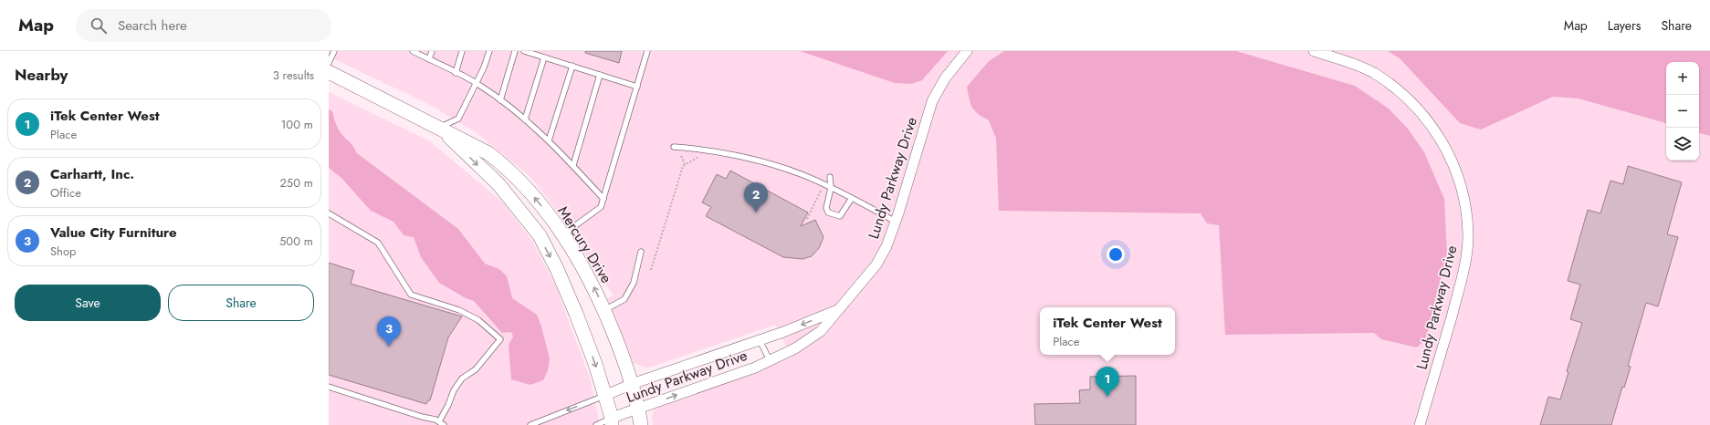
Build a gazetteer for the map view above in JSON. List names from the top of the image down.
{
  "streets": {
    "street": ["Lundy Parkway Drive", "Mercury Drive"]
  },
  "crossings": [
    ["Lundy Parkway Drive", "Mercury Drive"]
  ],
  "page": {
    "header": "Map",
    "search": "Search here",
    "nav": ["Map", "Layers", "Share"],
    "heading": ["Nearby", "3 results"],
    "map_buttons": ["+", "−"],
    "list": [
      {
        "mark": "1",
        "name": "iTek Center West",
        "note": "Place",
        "value": "100 m"
      },
      {
        "mark": "2",
        "name": "Carhartt, Inc.",
        "note": "Office",
        "value": "250 m"
      },
      {
        "mark": "3",
        "name": "Value City Furniture",
        "note": "Shop",
        "value": "500 m"
      }
    ],
    "pins": ["2", "3", "1"],
    "buttons": ["Save", "Share"],
    "popup": ["iTek Center West", "Place"]
  }
}
